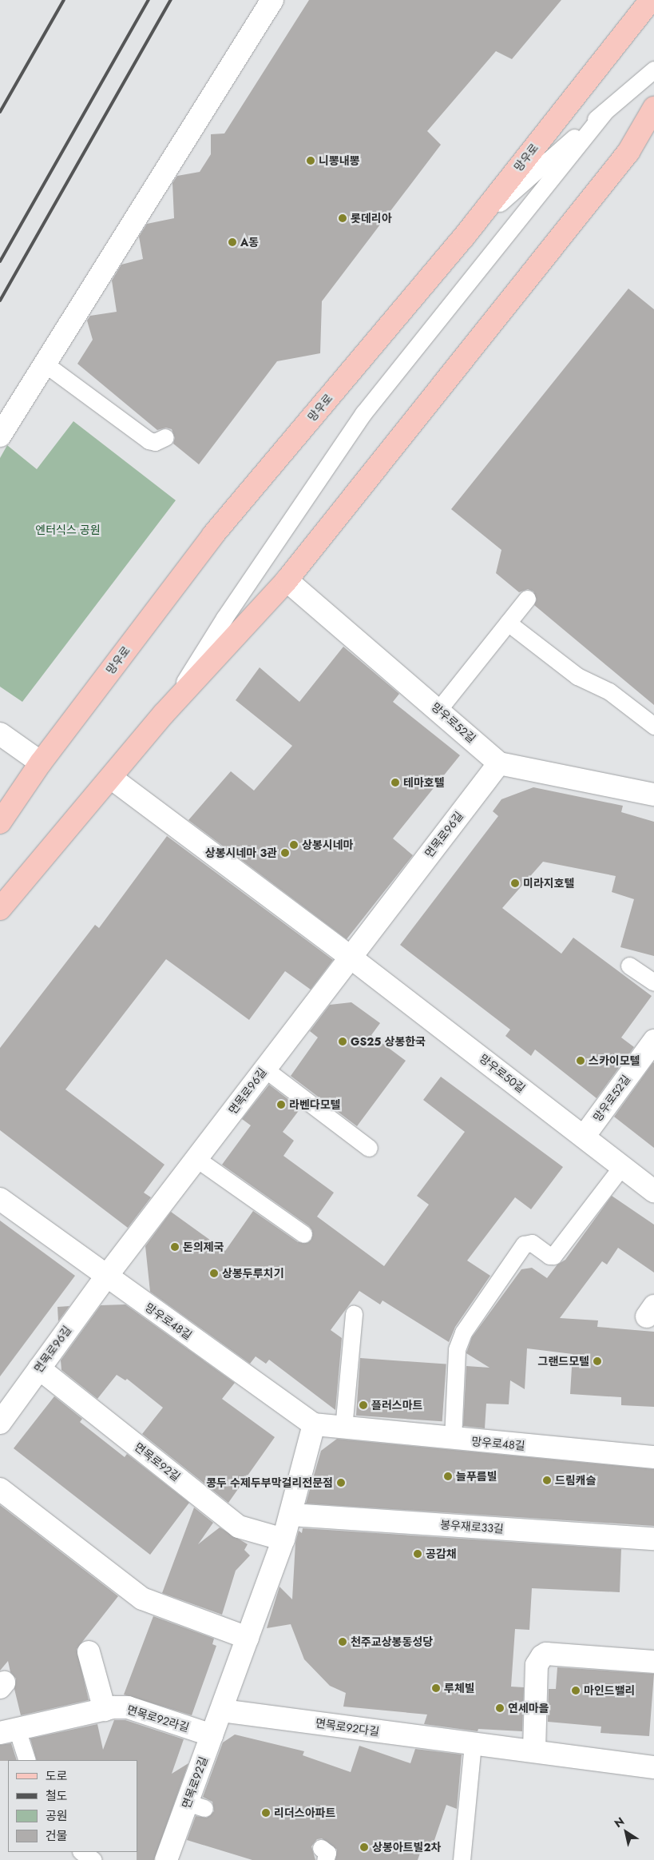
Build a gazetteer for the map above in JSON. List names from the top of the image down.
{
  "streets": {
    "main road": ["망우로"],
    "street": [
      "망우로52길",
      "면목로96길",
      "망우로50길",
      "망우로48길",
      "면목로92길",
      "봉우재로33길",
      "면목로92라길",
      "면목로92다길"
    ]
  },
  "crossings": [
    ["망우로52길", "면목로96길"],
    ["망우로52길", "망우로50길"],
    ["면목로96길", "망우로50길"],
    ["면목로96길", "망우로48길"],
    ["면목로96길", "면목로92길"],
    ["망우로48길", "면목로92길"],
    ["면목로92길", "봉우재로33길"],
    ["면목로92길", "면목로92라길"],
    ["면목로92길", "면목로92다길"]
  ],
  "parks": ["엔터식스 공원"],
  "places": [
    "니뽕내뽕",
    "롯데리아",
    "A동",
    "테마호텔",
    "상봉시네마",
    "상봉시네마 3관",
    "미라지호텔",
    "GS25 상봉한국",
    "스카이모텔",
    "라벤다모텔",
    "돈의제국",
    "상봉두루치기",
    "그랜드모텔",
    "플러스마트",
    "늘푸름빌",
    "드림캐슬",
    "콩두 수제두부막걸리전문점",
    "공감채",
    "천주교상봉동성당",
    "루체빌",
    "마인드밸리",
    "연세마을",
    "리더스아파트",
    "상봉아트빌2차"
  ],
  "legend": [
    "도로",
    "철도",
    "공원",
    "건물"
  ],
  "north": "top left"
}
